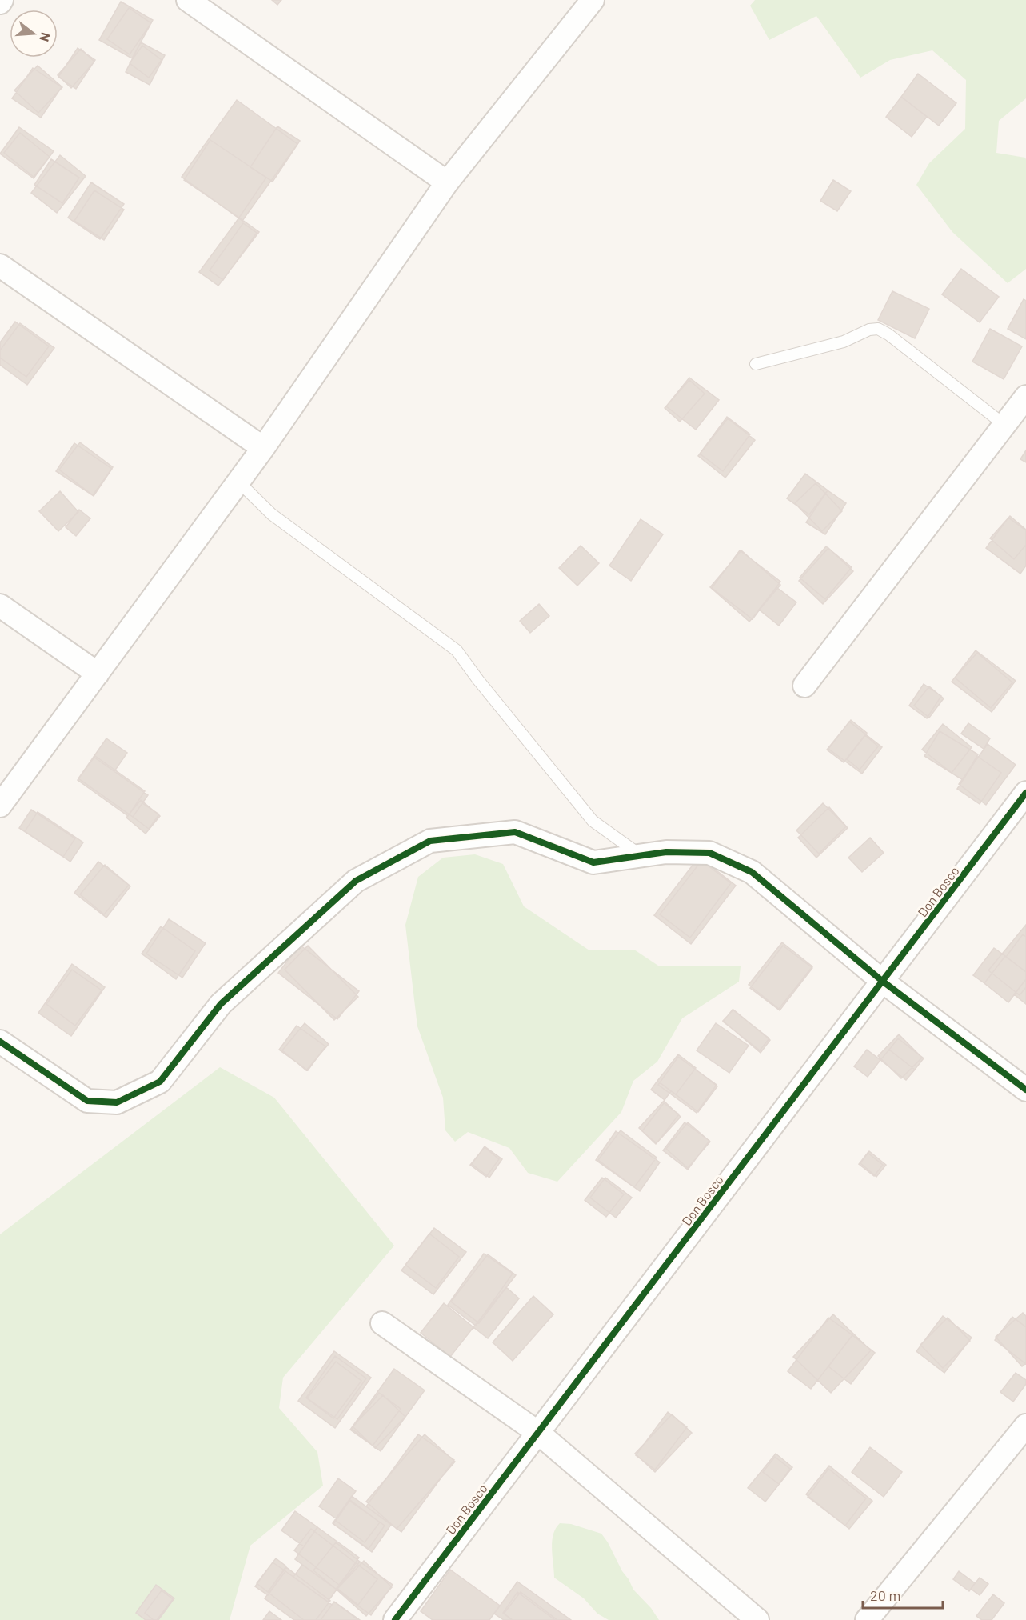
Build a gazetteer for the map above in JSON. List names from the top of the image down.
{
  "streets": {
    "street": ["Don Bosco"]
  },
  "scale_bar": "20 m",
  "north": "right"
}
